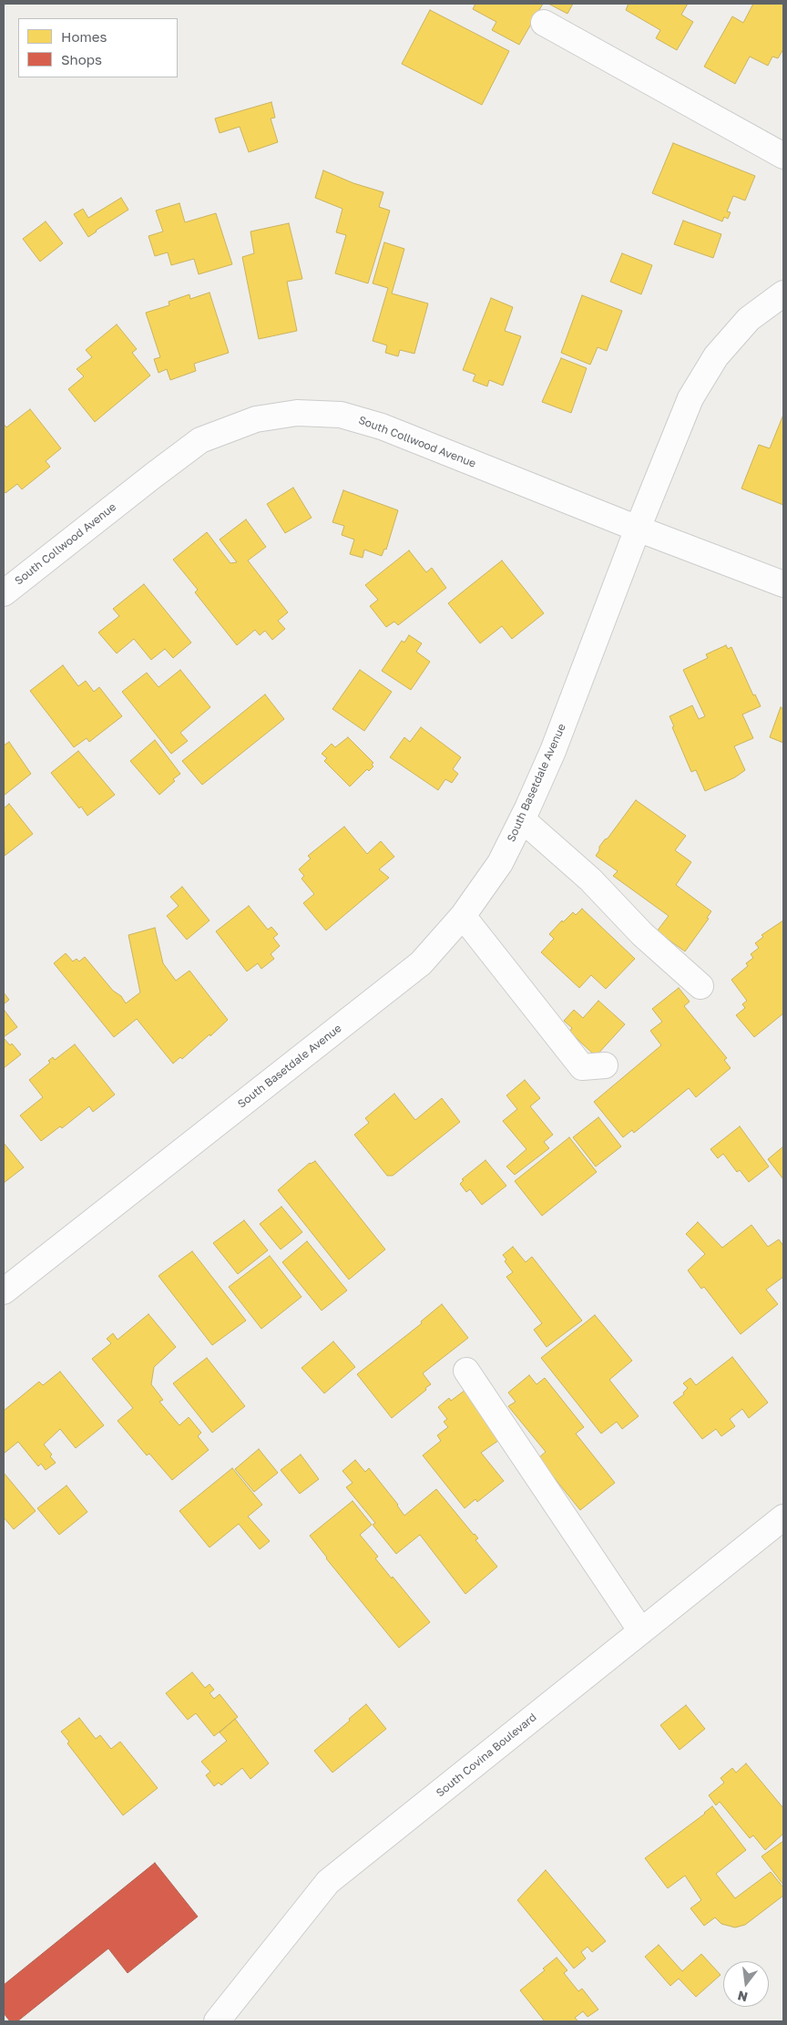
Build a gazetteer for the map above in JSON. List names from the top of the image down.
{
  "streets": {
    "street": ["South Collwood Avenue", "South Basetdale Avenue", "South Covina Boulevard"]
  },
  "crossings": [
    ["South Collwood Avenue", "South Basetdale Avenue"]
  ],
  "legend": ["Homes", "Shops"],
  "north": "bottom"
}
